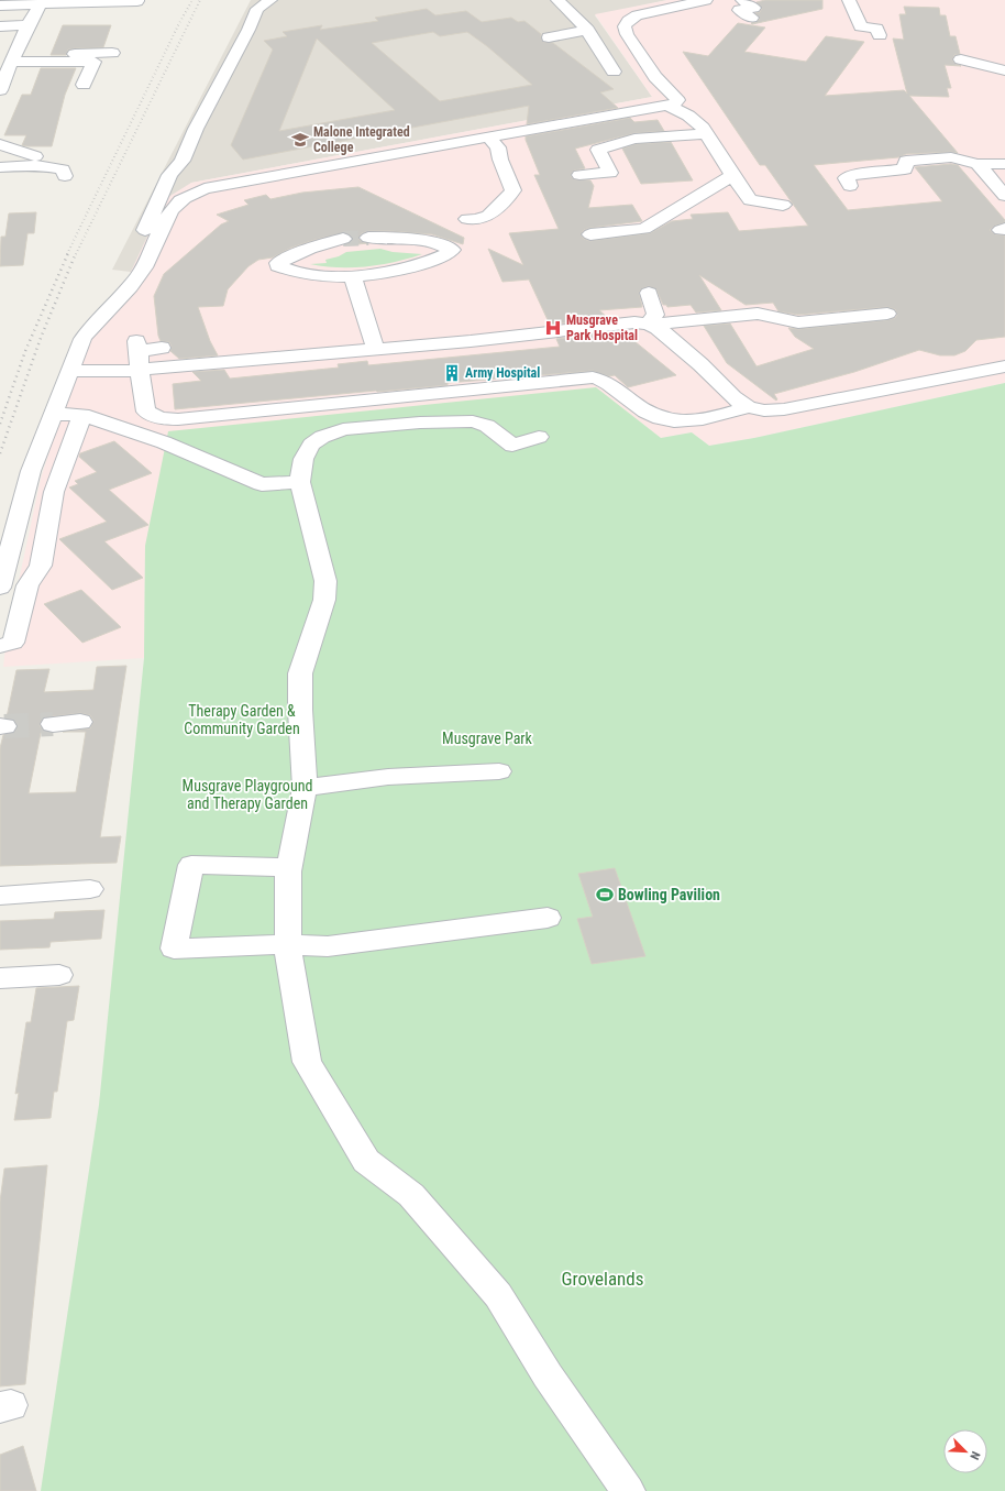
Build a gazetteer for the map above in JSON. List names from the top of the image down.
{
  "parks": [
    "Therapy Garden & Community Garden",
    "Musgrave Park",
    "Musgrave Playground and Therapy Garden",
    "Grovelands"
  ],
  "places": {
    "school or university": ["Malone Integrated College"],
    "hospital": ["Musgrave Park Hospital"],
    "building": ["Army Hospital"],
    "sports": ["Bowling Pavilion"]
  },
  "north": "bottom right"
}
